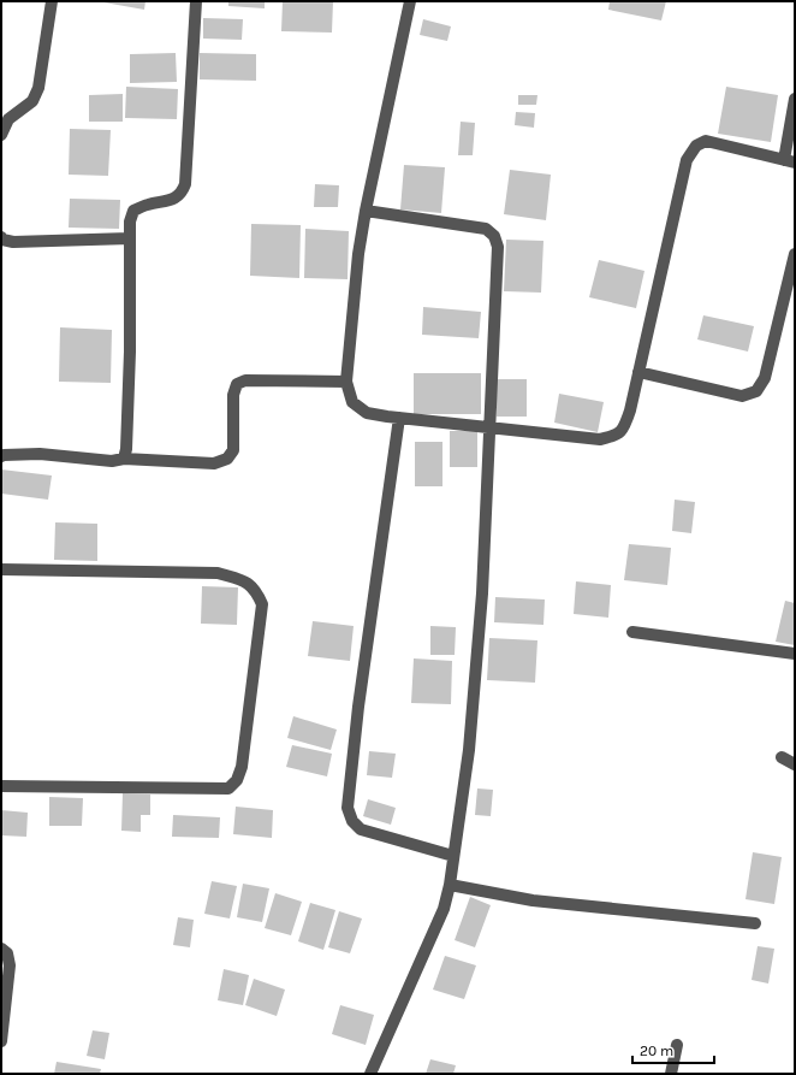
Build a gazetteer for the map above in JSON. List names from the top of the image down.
{
  "scale_bar": "20 m"
}
